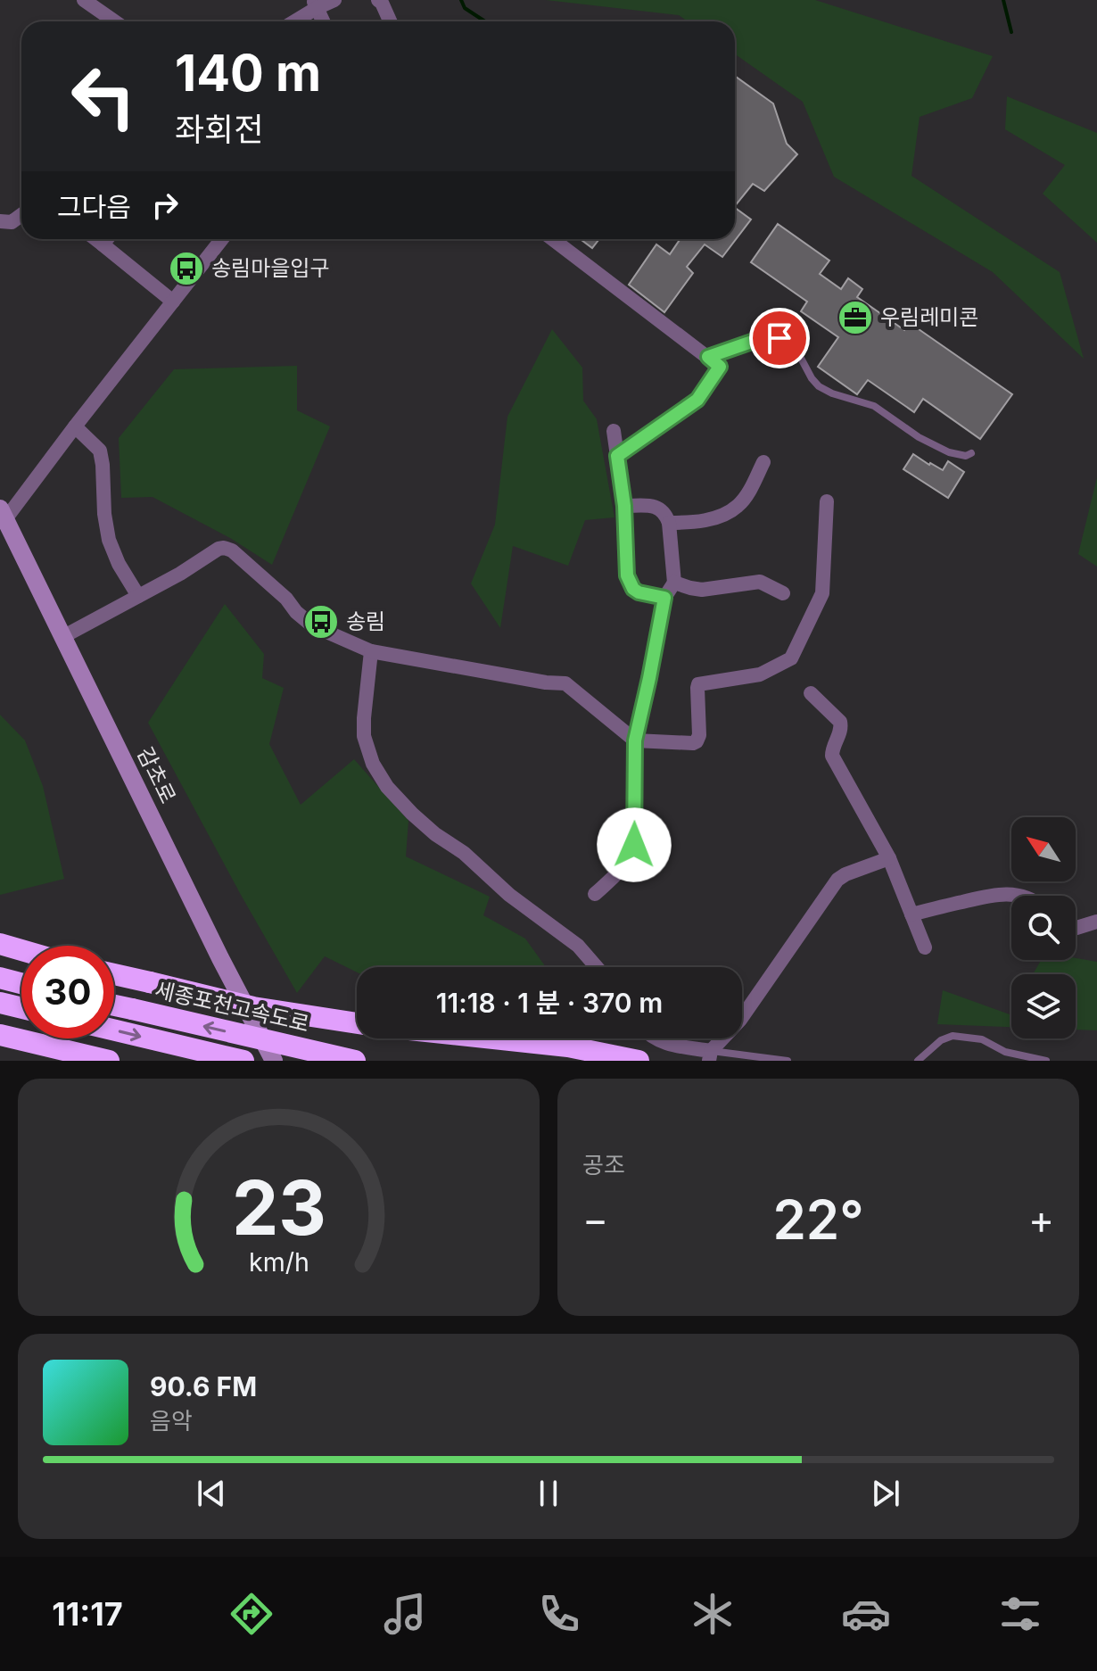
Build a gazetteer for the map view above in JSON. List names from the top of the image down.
{
  "streets": {
    "highway": ["세종포천고속도로"],
    "main road": ["감초로"]
  },
  "places": {
    "bus stop": ["송림마을입구", "송림"],
    "office": ["우림레미콘"]
  },
  "north": "top left",
  "page": {
    "turn": ["140 m", "좌회전"],
    "then": "그다음",
    "limit": "30",
    "trip": "11:18 · 1 분 · 370 m",
    "tile": "공조",
    "heat": ["−", "22°", "+"],
    "song": ["90.6 FM", "음악"],
    "tabs": "11:17",
    "gauge": ["23", "km/h"]
  }
}
